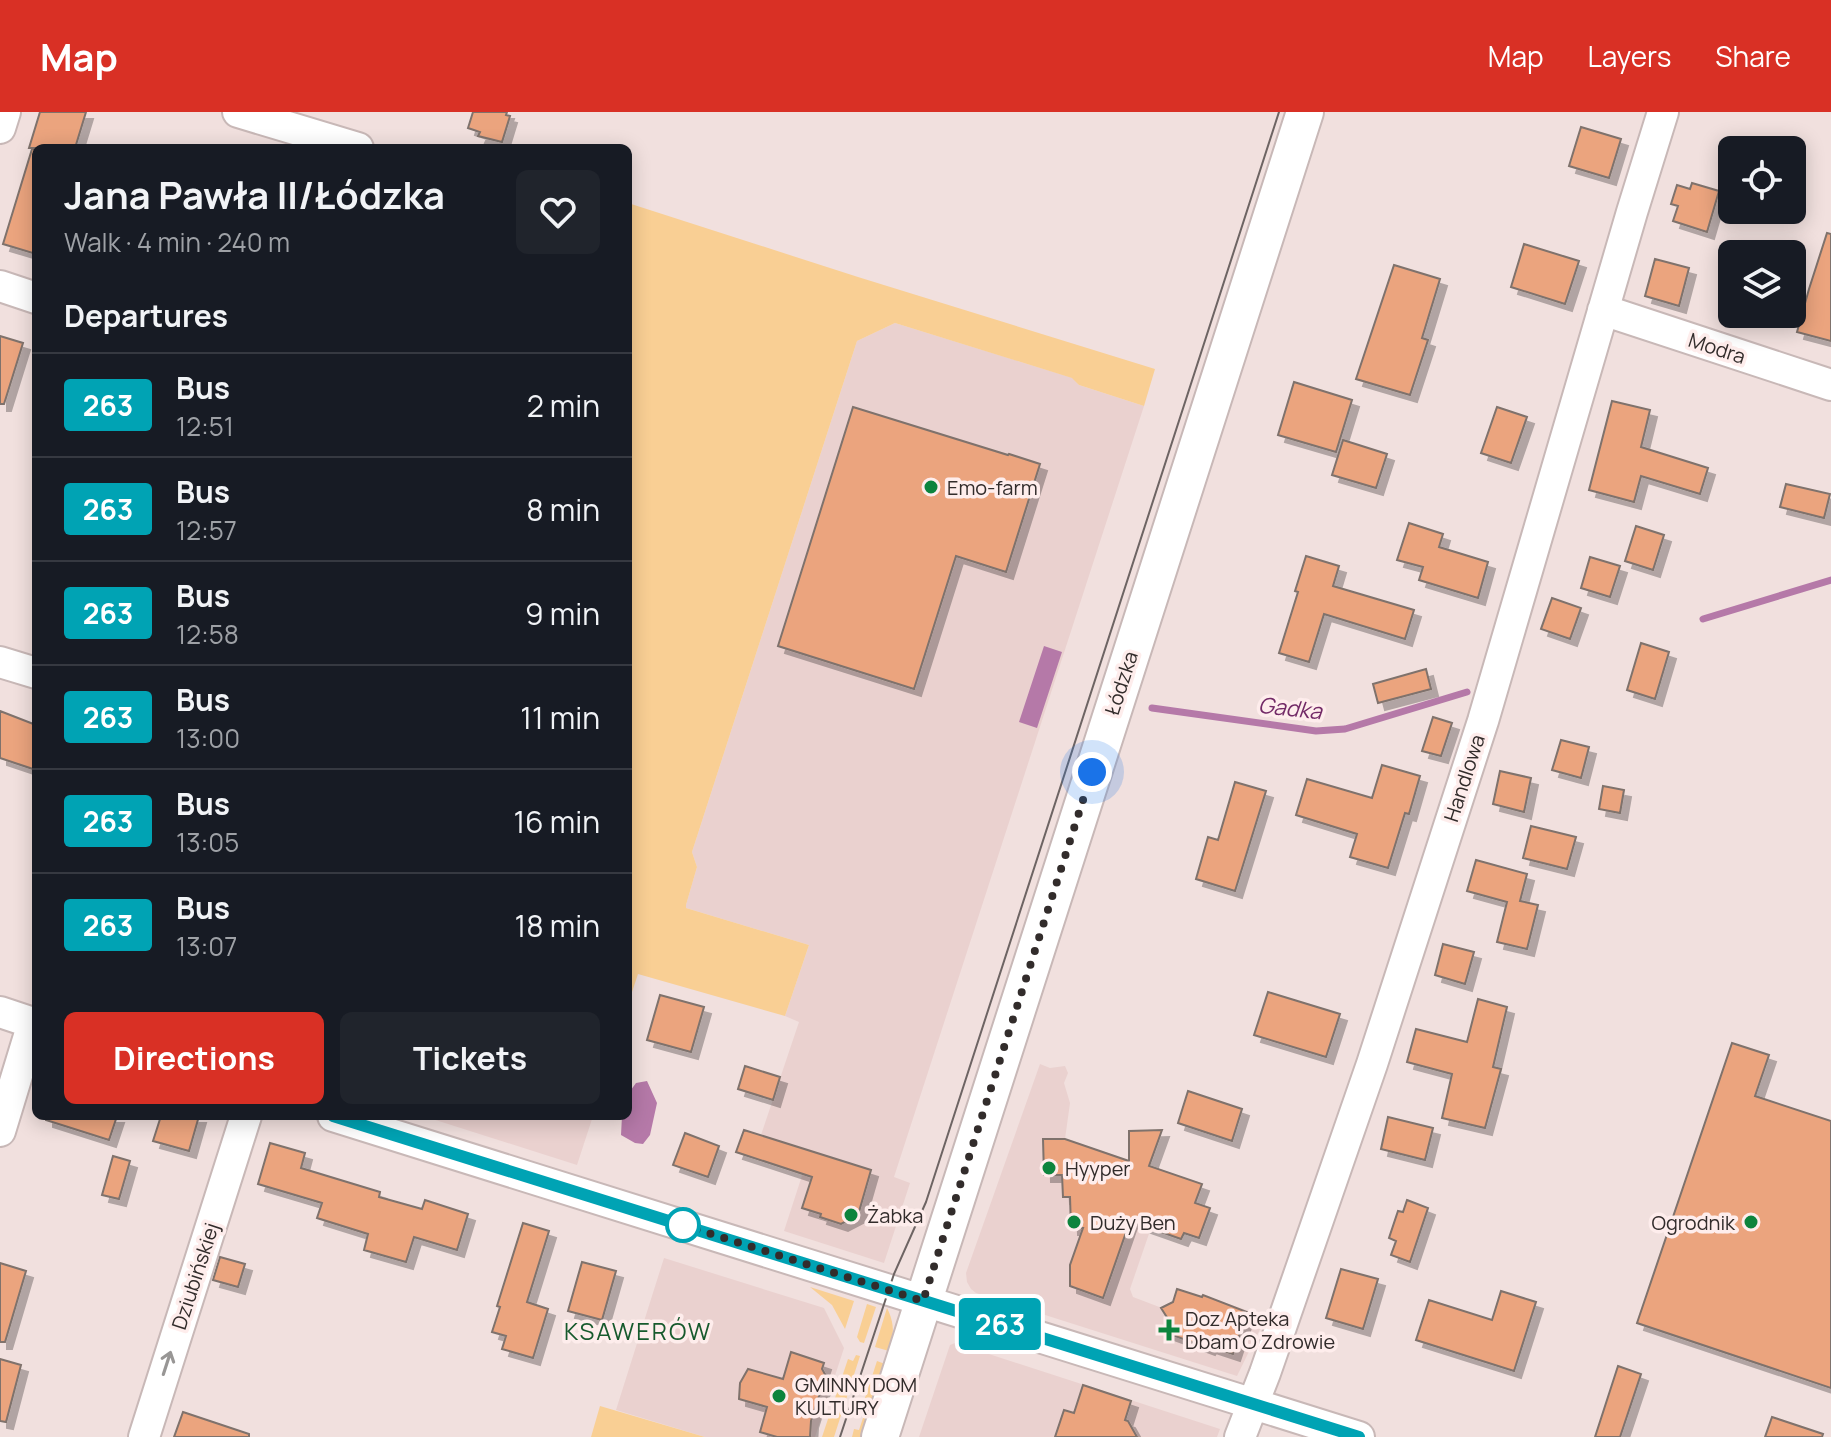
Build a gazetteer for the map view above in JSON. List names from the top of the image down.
{
  "streets": {
    "main road": ["Łódzka"],
    "street": ["Modra", "Handlowa", "Dziubińskiej"]
  },
  "crossings": [
    ["Modra", "Handlowa"]
  ],
  "one_way": ["Dziubińskiej"],
  "districts": ["KSAWERÓW"],
  "water": ["Gadka"],
  "places": {
    "other": [
      "Emo-farm",
      "Hyyper",
      "Żabka",
      "Duży Ben",
      "Ogrodnik",
      "GMINNY DOM KULTURY"
    ],
    "health": ["Doz Apteka Dbam O Zdrowie"]
  },
  "lines": ["bus line 263"],
  "page": {
    "header": "Map",
    "nav": ["Map", "Layers", "Share"],
    "on_map": "263",
    "heading": [
      ["Jana Pawła II/Łódzka", "Walk · 4 min · 240 m"],
      "Departures"
    ],
    "list": [
      {
        "mark": "263",
        "name": "Bus",
        "note": "12:51",
        "value": "2 min"
      },
      {
        "mark": "263",
        "name": "Bus",
        "note": "12:57",
        "value": "8 min"
      },
      {
        "mark": "263",
        "name": "Bus",
        "note": "12:58",
        "value": "9 min"
      },
      {
        "mark": "263",
        "name": "Bus",
        "note": "13:00",
        "value": "11 min"
      },
      {
        "mark": "263",
        "name": "Bus",
        "note": "13:05",
        "value": "16 min"
      },
      {
        "mark": "263",
        "name": "Bus",
        "note": "13:07",
        "value": "18 min"
      }
    ],
    "buttons": ["Directions", "Tickets"]
  }
}
